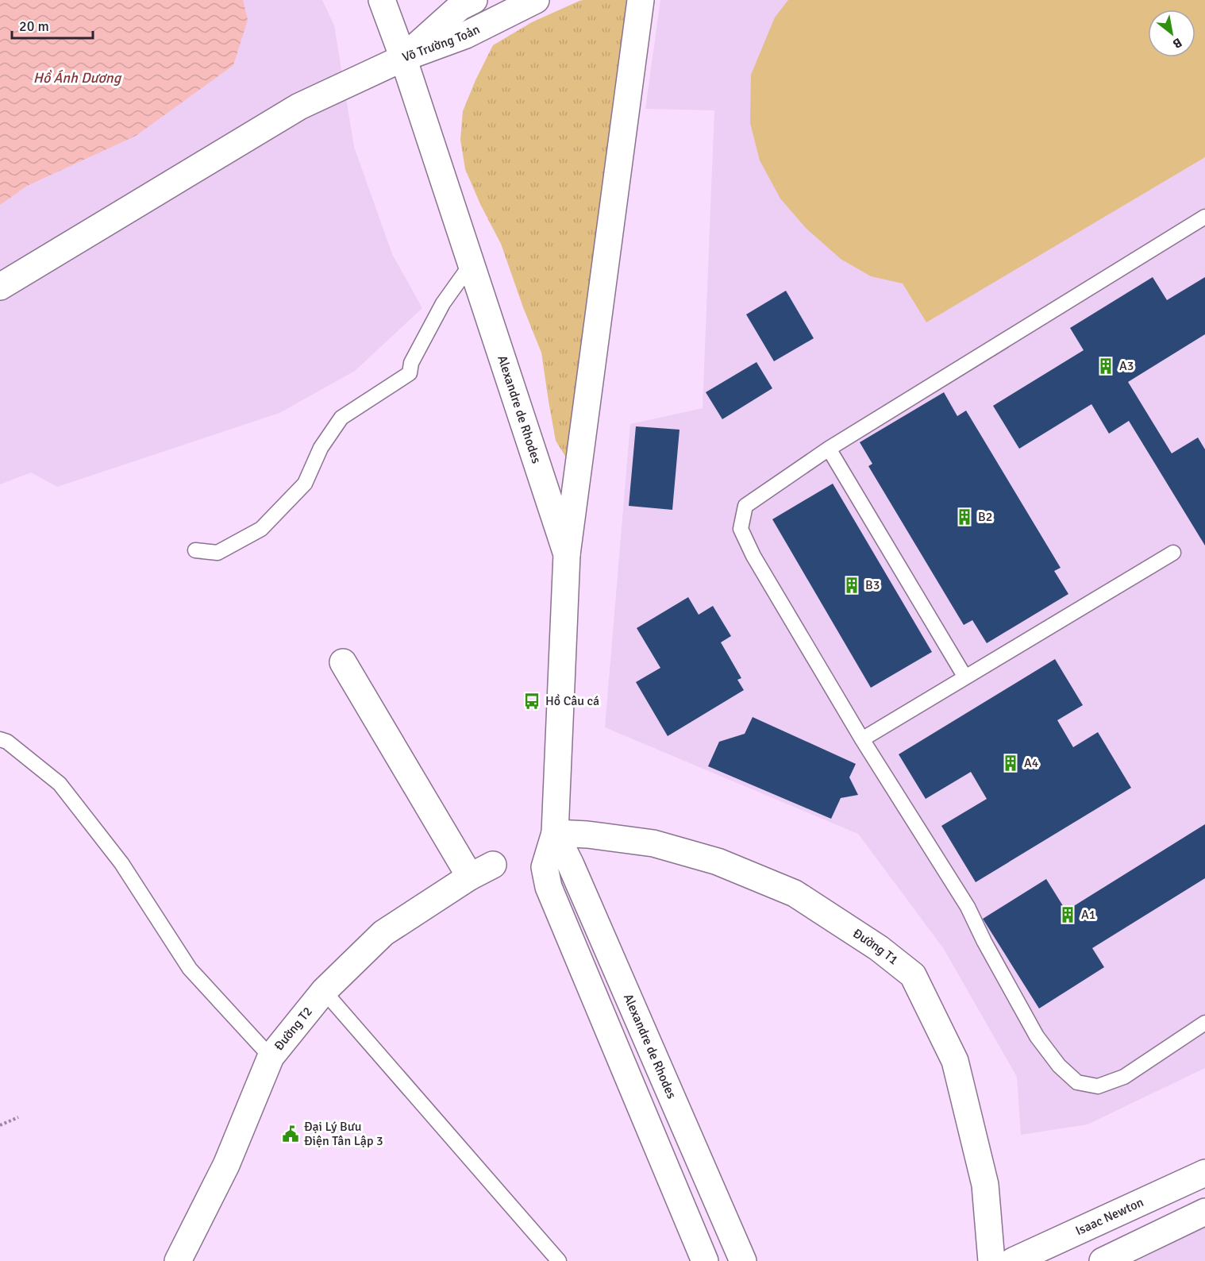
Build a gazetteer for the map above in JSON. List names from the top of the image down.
{
  "streets": {
    "street": [
      "Võ Trường Toản",
      "Alexandre de Rhodes",
      "Đường T1",
      "Đường T2",
      "Isaac Newton"
    ]
  },
  "crossings": [
    ["Võ Trường Toản", "Alexandre de Rhodes"],
    ["Alexandre de Rhodes", "Đường T1"]
  ],
  "water": ["Hồ Ánh Dương"],
  "places": {
    "building": [
      "A3",
      "B2",
      "B3",
      "A4",
      "A1"
    ],
    "bus stop": ["Hồ Câu cá"],
    "public building": ["Đại Lý Bưu Điện Tân Lập 3"]
  },
  "scale_bar": "20 m",
  "north": "bottom right"
}
